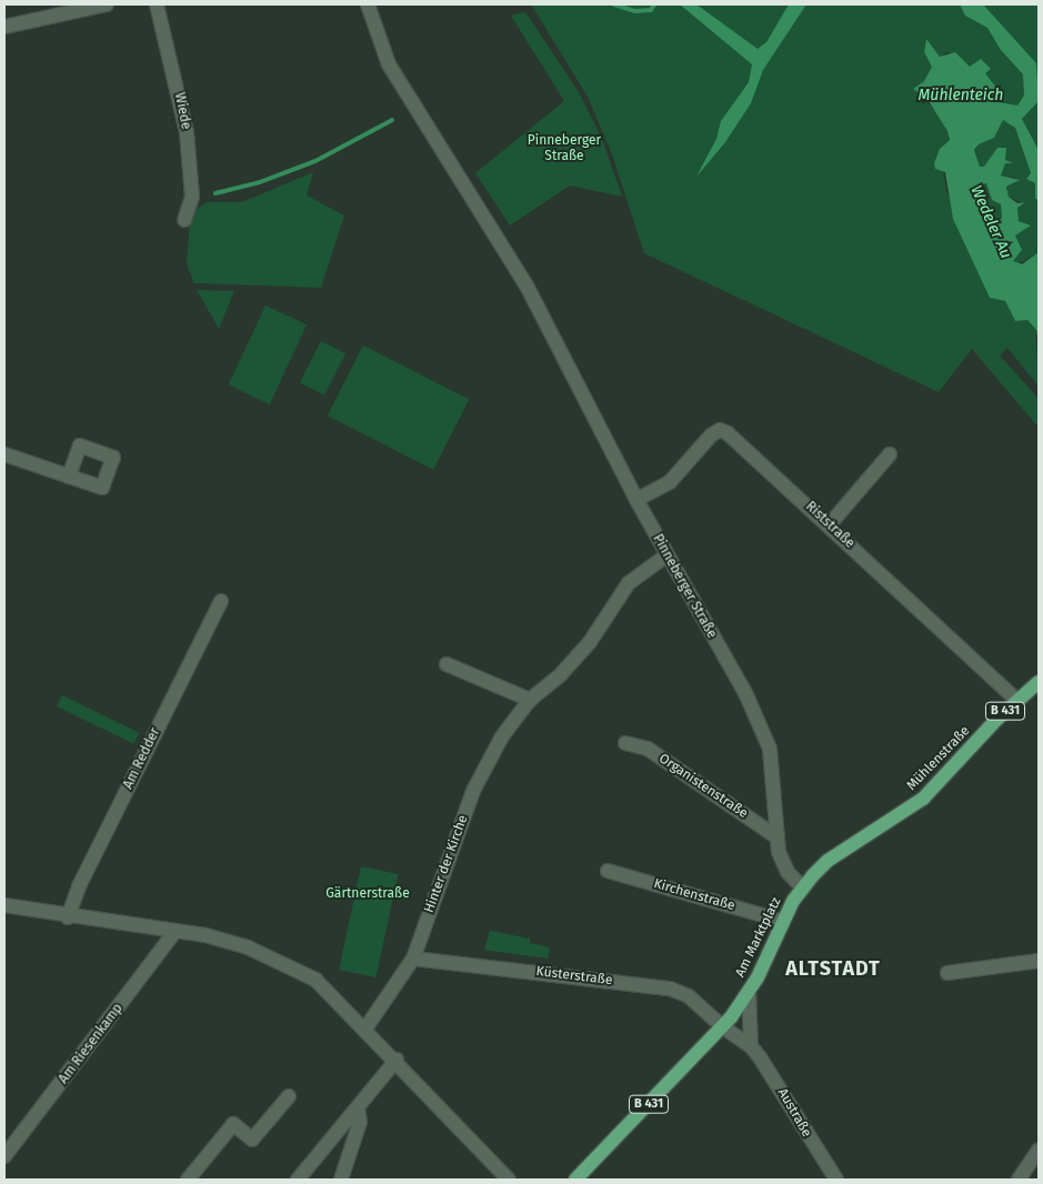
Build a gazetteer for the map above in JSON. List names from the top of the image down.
{
  "streets": {
    "main road": ["B 431", "Mühlenstraße", "Am Marktplatz"],
    "street": [
      "Wiede",
      "Riststraße",
      "Pinneberger Straße",
      "Am Redder",
      "Organistenstraße",
      "Hinter der Kirche",
      "Kirchenstraße",
      "Küsterstraße",
      "Am Riesenkamp",
      "Austraße"
    ]
  },
  "crossings": [
    ["Riststraße", "Pinneberger Straße"],
    ["Riststraße", "Mühlenstraße"],
    ["Pinneberger Straße", "Mühlenstraße"],
    ["Pinneberger Straße", "Organistenstraße"],
    ["Pinneberger Straße", "Hinter der Kirche"],
    ["Pinneberger Straße", "Am Marktplatz"],
    ["B 431", "Am Marktplatz"],
    ["B 431", "Küsterstraße"],
    ["B 431", "Austraße"],
    ["Mühlenstraße", "Am Marktplatz"],
    ["Hinter der Kirche", "Küsterstraße"],
    ["Kirchenstraße", "Am Marktplatz"],
    ["Am Marktplatz", "Küsterstraße"],
    ["Am Marktplatz", "Austraße"],
    ["Küsterstraße", "Austraße"]
  ],
  "districts": ["ALTSTADT"],
  "water": ["Mühlenteich", "Wedeler Au"],
  "parks": ["Pinneberger Straße", "Gärtnerstraße"]
}
